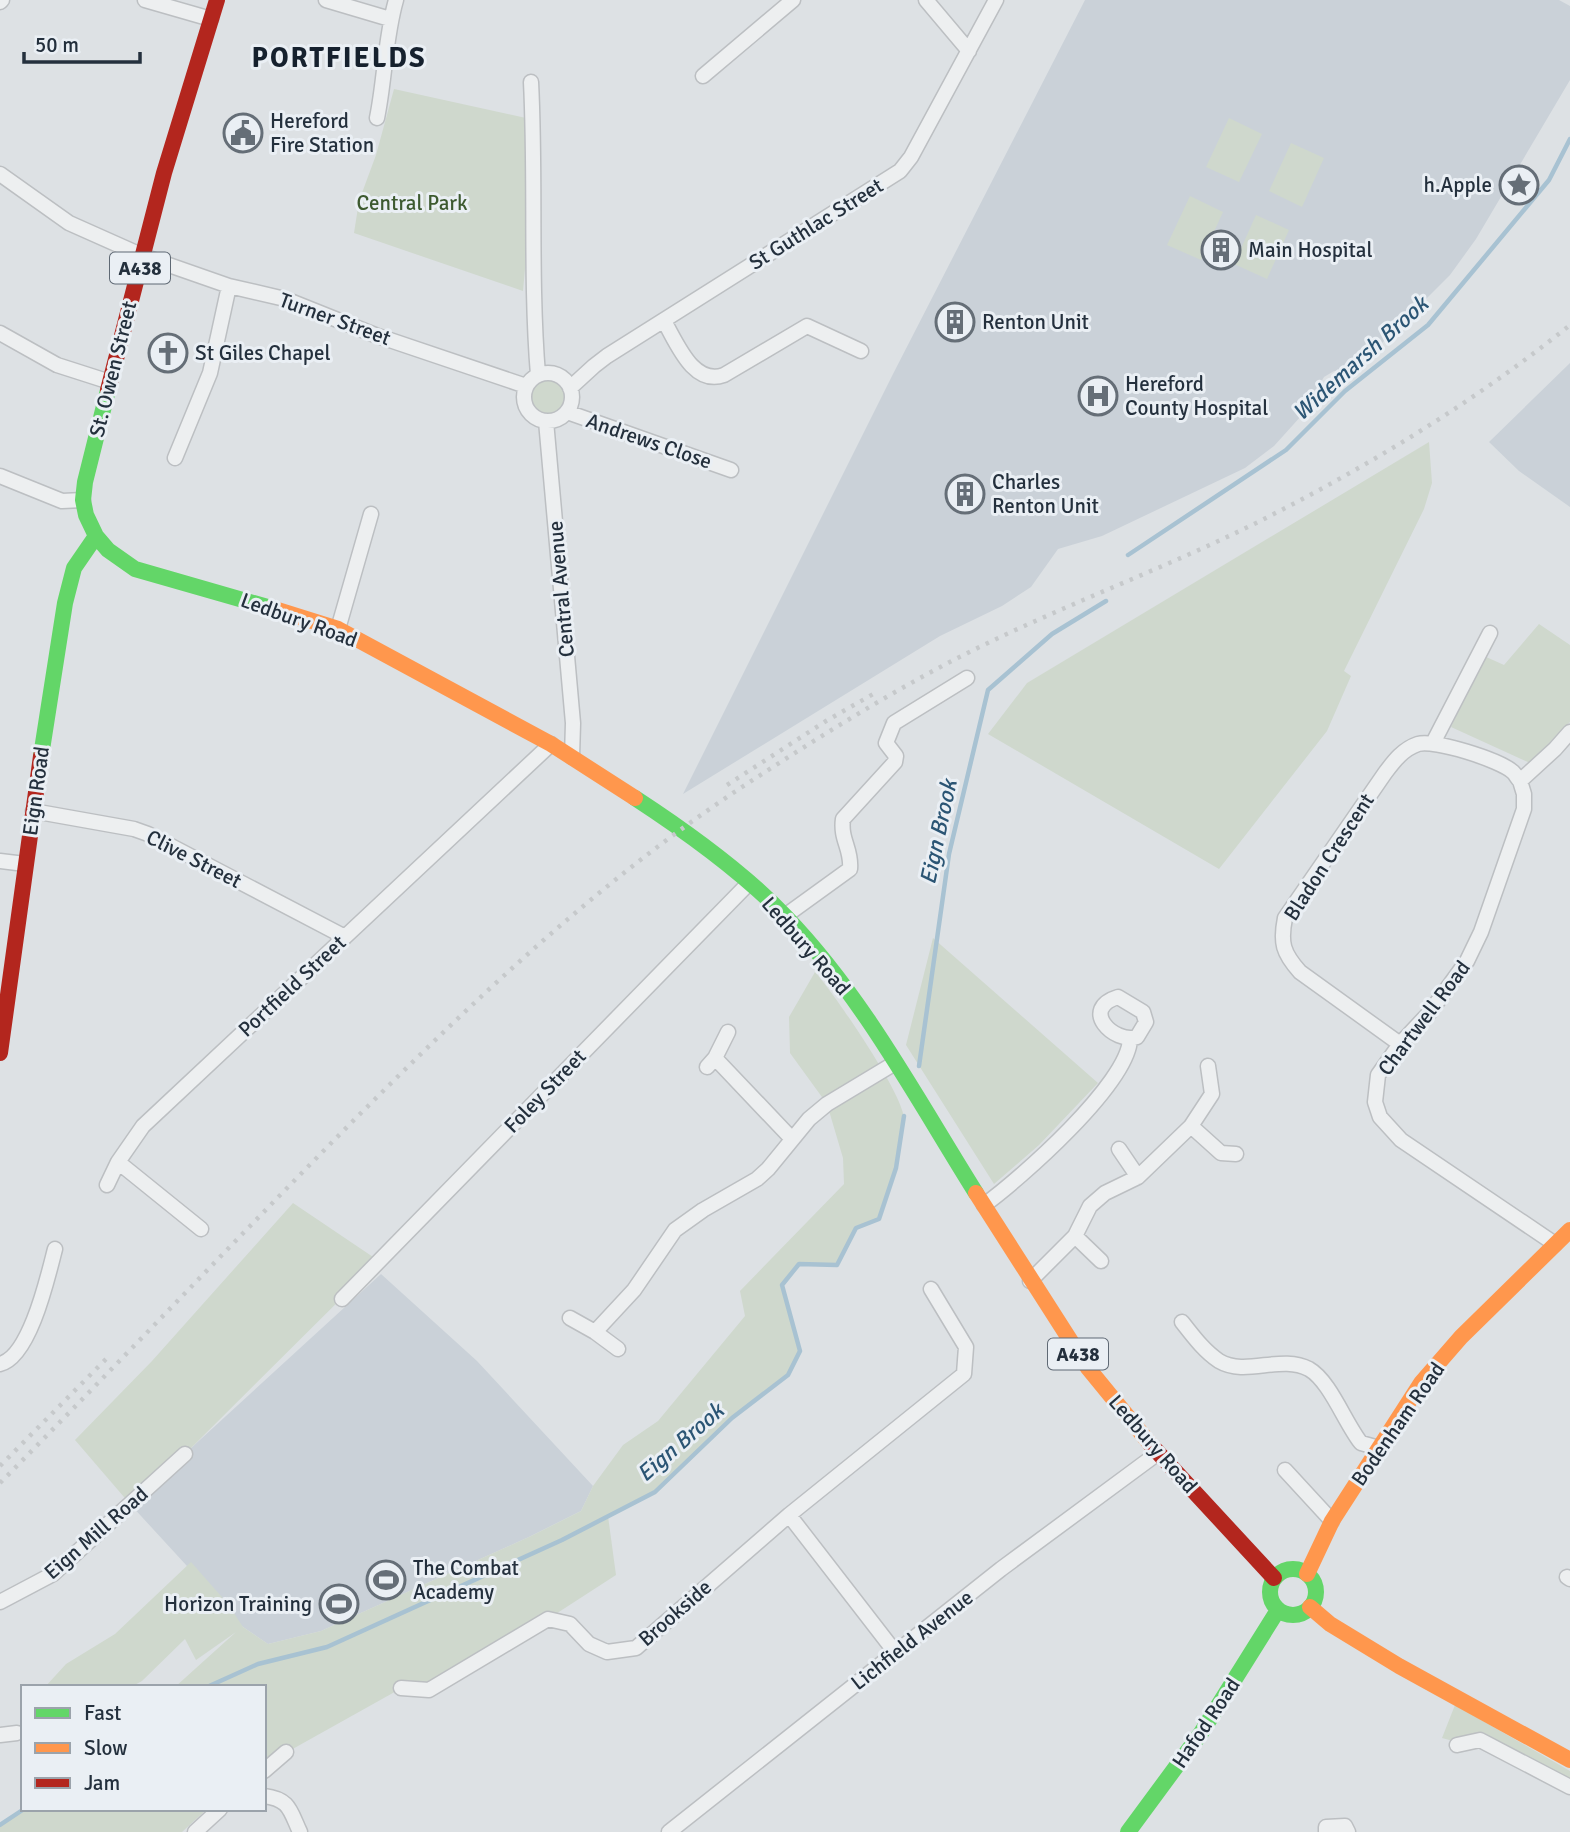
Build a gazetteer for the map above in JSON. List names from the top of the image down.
{
  "streets": {
    "main road": [
      "A438",
      "St. Owen Street",
      "Ledbury Road",
      "Eign Road",
      "Bodenham Road",
      "Hafod Road"
    ],
    "street": [
      "St Guthlac Street",
      "Turner Street",
      "Andrews Close",
      "Central Avenue",
      "Bladon Crescent",
      "Clive Street",
      "Portfield Street",
      "Chartwell Road",
      "Foley Street",
      "Eign Mill Road",
      "Brookside",
      "Lichfield Avenue"
    ]
  },
  "crossings": [
    ["St Guthlac Street", "Turner Street"],
    ["St Guthlac Street", "Andrews Close"],
    ["St Guthlac Street", "Central Avenue"],
    ["Turner Street", "St. Owen Street"],
    ["Turner Street", "Andrews Close"],
    ["Turner Street", "Central Avenue"],
    ["St. Owen Street", "Ledbury Road"],
    ["St. Owen Street", "Eign Road"],
    ["Andrews Close", "Central Avenue"],
    ["Central Avenue", "Ledbury Road"],
    ["Ledbury Road", "Eign Road"],
    ["Ledbury Road", "Portfield Street"],
    ["Ledbury Road", "Foley Street"],
    ["Ledbury Road", "Bodenham Road"],
    ["Ledbury Road", "Lichfield Avenue"],
    ["Ledbury Road", "Hafod Road"],
    ["Eign Road", "Clive Street"],
    ["Bladon Crescent", "Chartwell Road"],
    ["Clive Street", "Portfield Street"],
    ["Chartwell Road", "Bodenham Road"],
    ["Bodenham Road", "Hafod Road"]
  ],
  "districts": ["PORTFIELDS"],
  "water": ["Widemarsh Brook", "Eign Brook"],
  "parks": ["Central Park"],
  "places": {
    "public building": ["Hereford Fire Station"],
    "place": ["h.Apple"],
    "building": ["Main Hospital", "Renton Unit", "Charles Renton Unit"],
    "church": ["St Giles Chapel"],
    "hospital": ["Hereford County Hospital"],
    "sports": ["The Combat Academy", "Horizon Training"]
  },
  "legend": ["Fast", "Slow", "Jam"],
  "scale_bar": "50 m"
}
